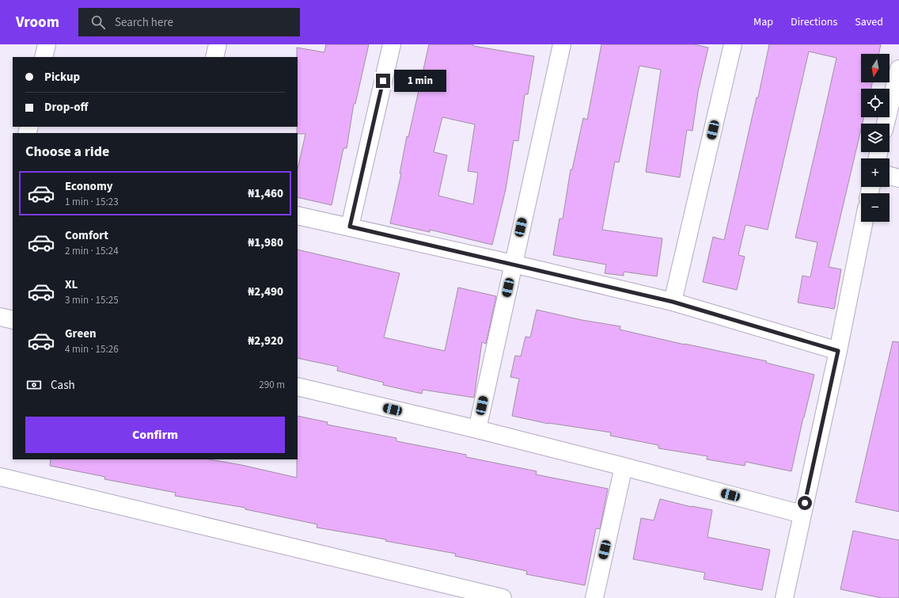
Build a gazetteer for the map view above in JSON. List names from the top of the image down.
{
  "north": "bottom",
  "page": {
    "header": "Vroom",
    "search": "Search here",
    "nav": ["Map", "Directions", "Saved"],
    "map_buttons": ["+", "−"],
    "banner": ["Pickup", "Drop-off"],
    "bubble": "1 min",
    "heading": "Choose a ride",
    "list": [
      {
        "name": "Economy",
        "note": "1 min · 15:23",
        "value": "₦1,460"
      },
      {
        "name": "Comfort",
        "note": "2 min · 15:24",
        "value": "₦1,980"
      },
      {
        "name": "XL",
        "note": "3 min · 15:25",
        "value": "₦2,490"
      },
      {
        "name": "Green",
        "note": "4 min · 15:26",
        "value": "₦2,920"
      }
    ],
    "pay": ["Cash", "290 m"],
    "buttons": "Confirm"
  }
}
